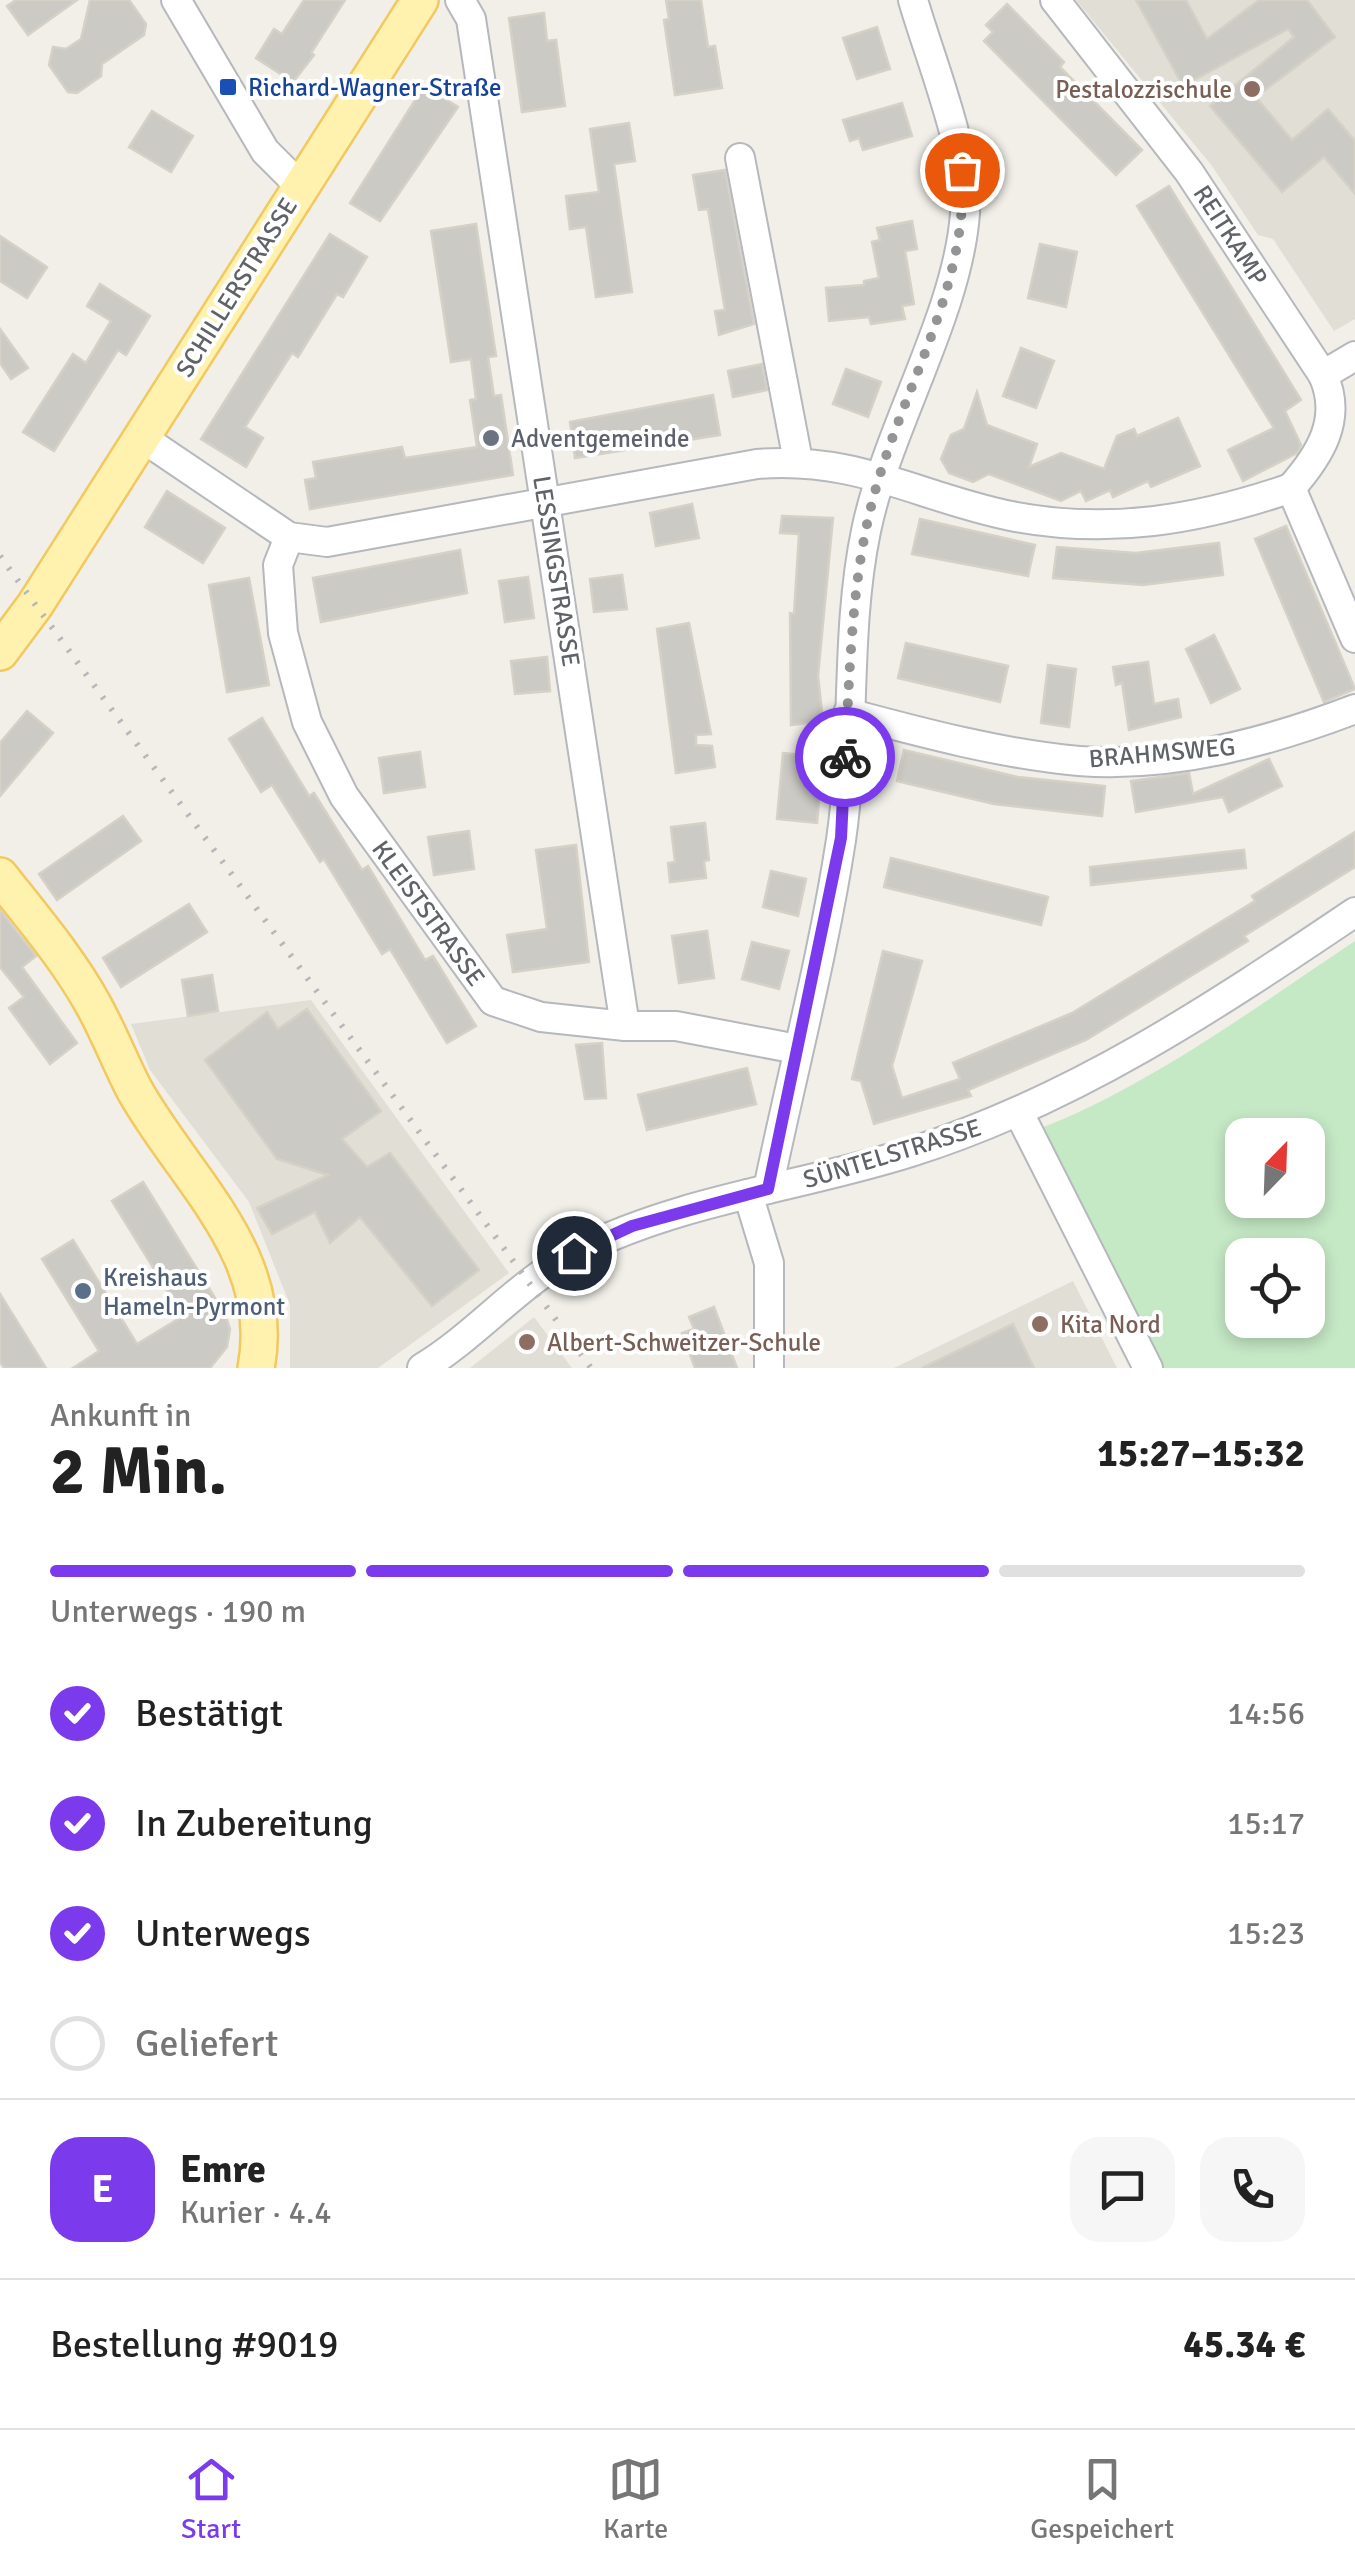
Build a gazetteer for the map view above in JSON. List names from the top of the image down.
{
  "streets": {
    "main road": ["SCHILLERSTRASSE"],
    "street": [
      "REITKAMP",
      "LESSINGSTRASSE",
      "BRAHMSWEG",
      "KLEISTSTRASSE",
      "SÜNTELSTRASSE"
    ]
  },
  "crossings": [
    ["LESSINGSTRASSE", "KLEISTSTRASSE"]
  ],
  "places": {
    "transit": ["Richard-Wagner-Straße"],
    "other": [
      "Pestalozzischule",
      "Adventgemeinde",
      "Kreishaus Hameln-Pyrmont",
      "Kita Nord",
      "Albert-Schweitzer-Schule"
    ]
  },
  "north": "top right",
  "page": {
    "heading": ["2 Min.", "Ankunft in", "15:27–15:32"],
    "panel": [
      "Emre",
      "Kurier · 4.4",
      "Bestellung #9019",
      "45.34 €"
    ],
    "bar": "Unterwegs · 190 m",
    "list": [
      ["Bestätigt", "14:56"],
      ["In Zubereitung", "15:17"],
      ["Unterwegs", "15:23"],
      "Geliefert"
    ],
    "round": "E",
    "tabs": ["Start", "Karte", "Gespeichert"]
  }
}
